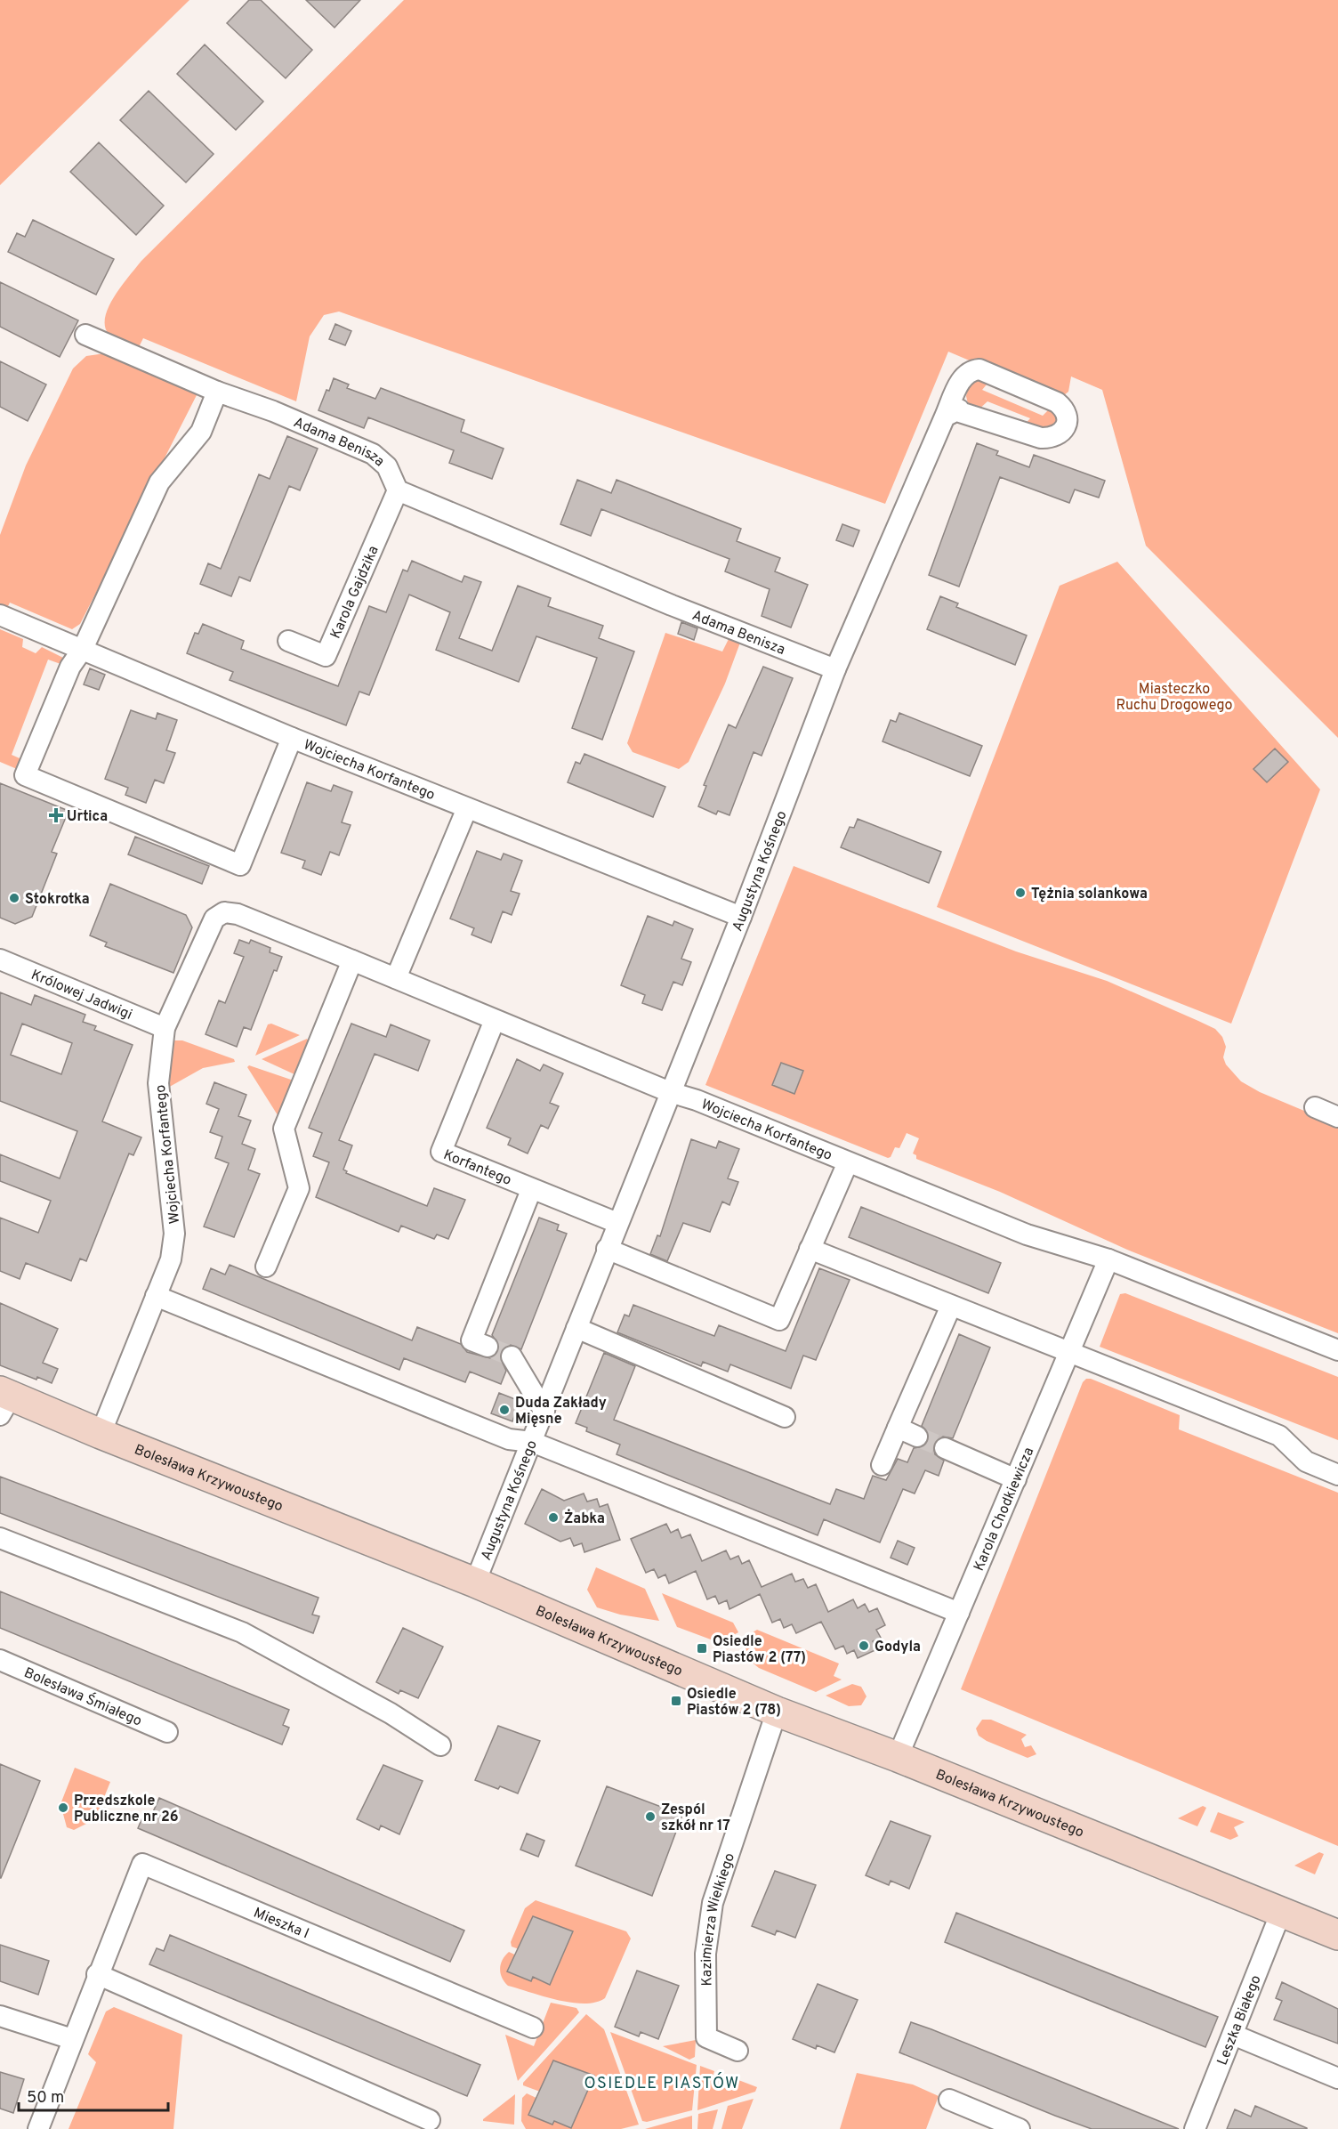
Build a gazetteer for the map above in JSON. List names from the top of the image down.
{
  "streets": {
    "street": [
      "Adama Benisza",
      "Karola Gajdzika",
      "Wojciecha Korfantego",
      "Augustyna Kośnego",
      "Królowej Jadwigi",
      "Korfantego",
      "Bolesława Krzywoustego",
      "Karola Chodkiewicza",
      "Bolesława Śmiałego",
      "Kazimierza Wielkiego",
      "Mieszka I",
      "Leszka Białego"
    ]
  },
  "crossings": [
    ["Adama Benisza", "Karola Gajdzika"],
    ["Adama Benisza", "Augustyna Kośnego"],
    ["Wojciecha Korfantego", "Augustyna Kośnego"],
    ["Wojciecha Korfantego", "Królowej Jadwigi"],
    ["Wojciecha Korfantego", "Korfantego"],
    ["Wojciecha Korfantego", "Bolesława Krzywoustego"],
    ["Augustyna Kośnego", "Korfantego"],
    ["Augustyna Kośnego", "Bolesława Krzywoustego"],
    ["Bolesława Krzywoustego", "Karola Chodkiewicza"],
    ["Bolesława Krzywoustego", "Kazimierza Wielkiego"],
    ["Bolesława Krzywoustego", "Leszka Białego"]
  ],
  "districts": ["OSIEDLE PIASTÓW"],
  "parks": ["Miasteczko Ruchu Drogowego"],
  "places": {
    "health": ["Urtica"],
    "other": [
      "Tężnia solankowa",
      "Stokrotka",
      "Duda Zakłady Mięsne",
      "Żabka",
      "Godyla",
      "Przedszkole Publiczne nr 26",
      "Zespól szkół nr 17"
    ],
    "transit": ["Osiedle Piastów 2 (77)", "Osiedle Piastów 2 (78)"]
  },
  "scale_bar": "50 m"
}
